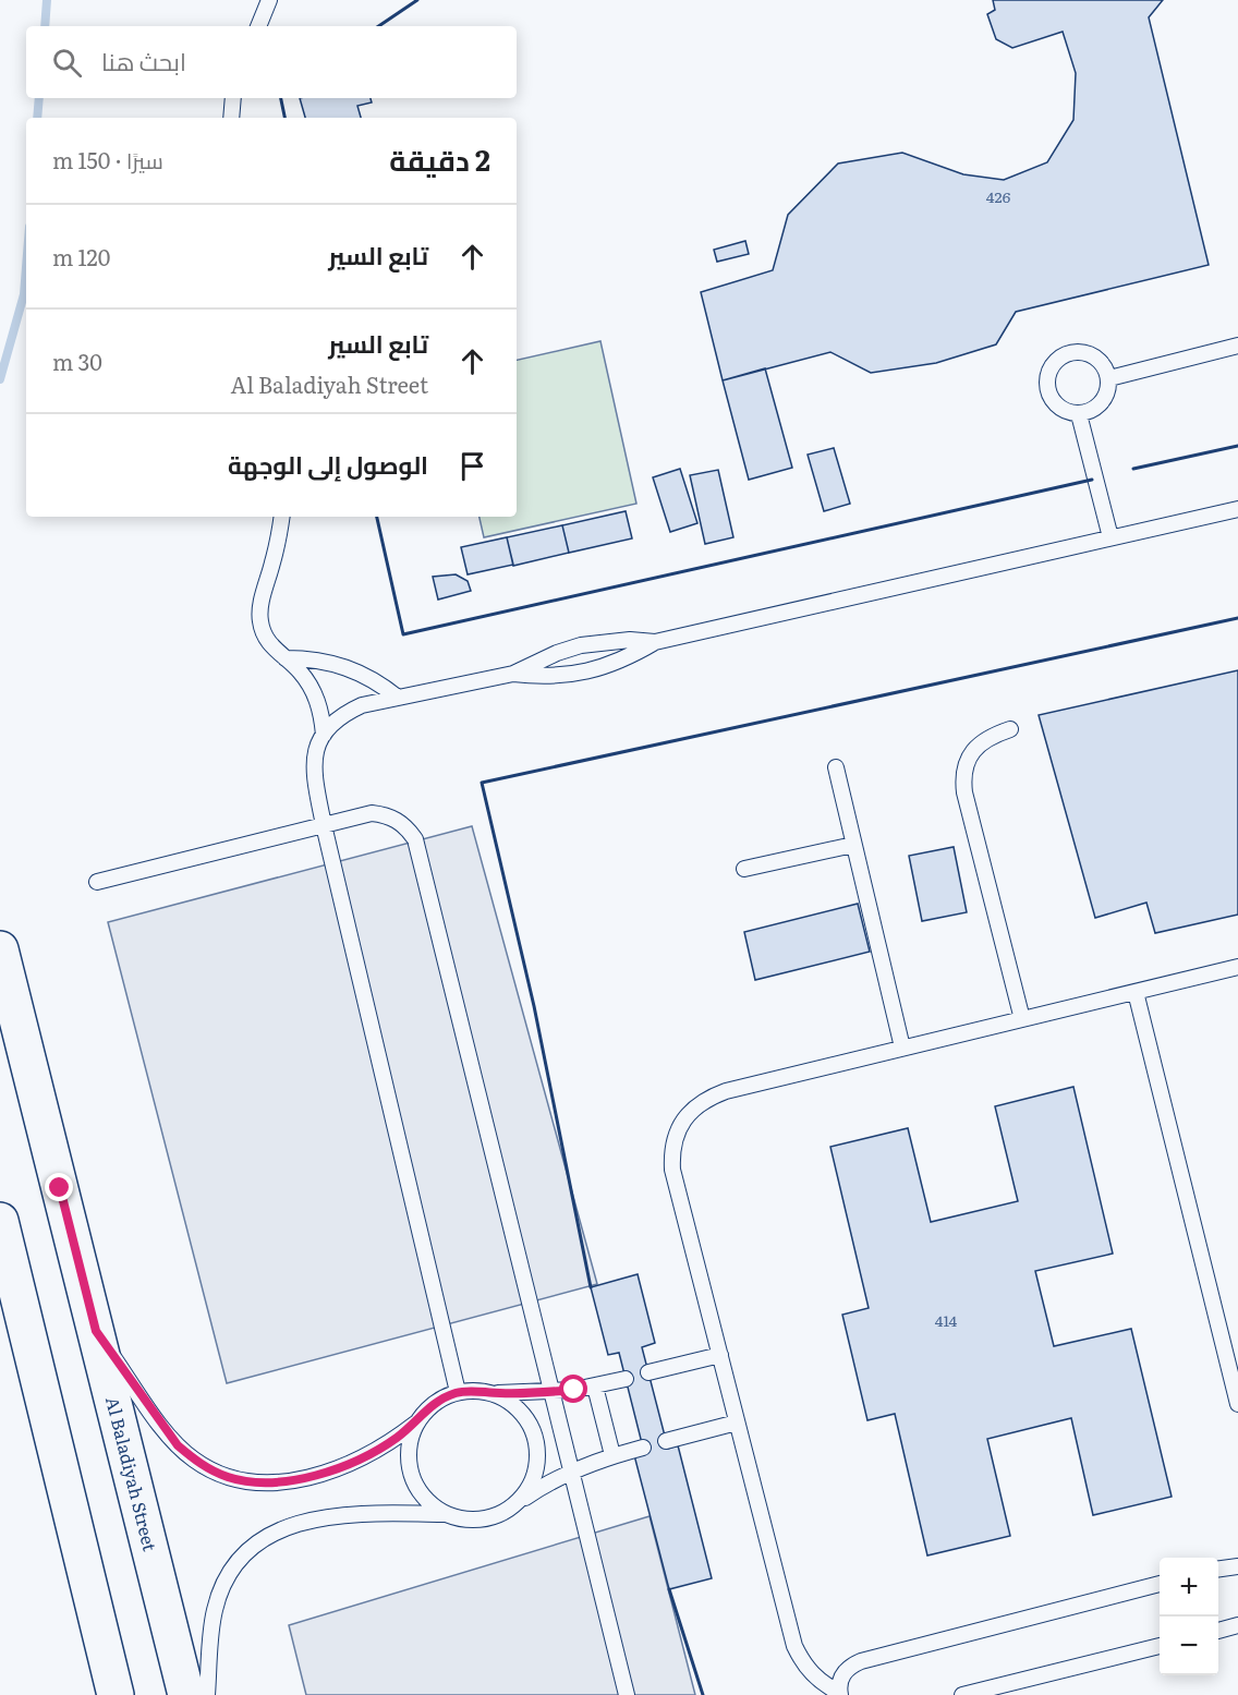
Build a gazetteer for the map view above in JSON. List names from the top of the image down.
{
  "streets": {
    "main road": ["Al Baladiyah Street"]
  },
  "house_numbers": ["426", "414"],
  "page": {
    "search": "ابحث هنا",
    "heading": ["2 دقيقة", "سيرًا · 150 m"],
    "list": [
      ["تابع السير", "120 m"],
      ["تابع السير", "Al Baladiyah Street", "30 m"],
      "الوصول إلى الوجهة"
    ],
    "map_buttons": ["+", "−"]
  }
}
